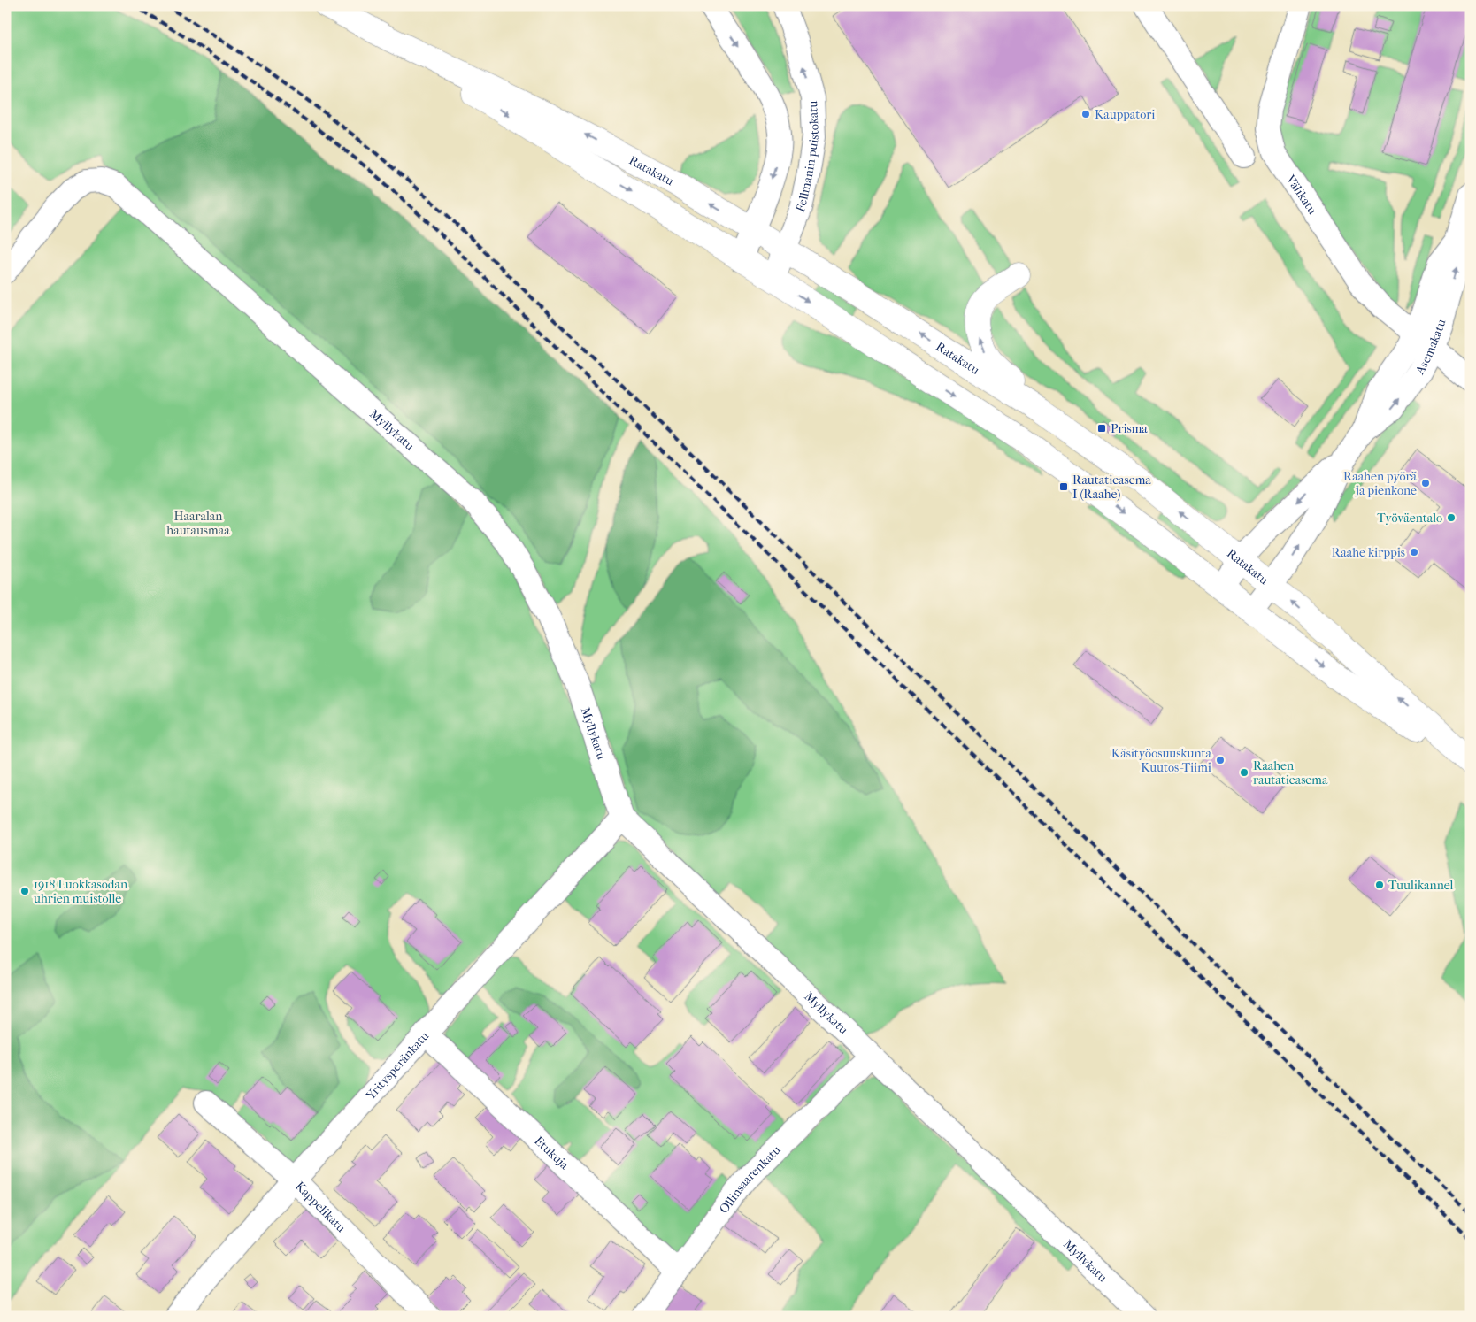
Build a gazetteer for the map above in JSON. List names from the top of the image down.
{
  "streets": {
    "main road": ["Ratakatu"],
    "street": [
      "Fellmanin puistokatu",
      "Välikatu",
      "Asemakatu",
      "Myllykatu",
      "Yritysperänkatu",
      "Etukuja",
      "Ollinsaarenkatu",
      "Kappelikatu"
    ]
  },
  "crossings": [
    ["Fellmanin puistokatu", "Ratakatu"],
    ["Ratakatu", "Asemakatu"],
    ["Välikatu", "Asemakatu"],
    ["Myllykatu", "Yritysperänkatu"],
    ["Myllykatu", "Ollinsaarenkatu"],
    ["Yritysperänkatu", "Etukuja"],
    ["Yritysperänkatu", "Kappelikatu"],
    ["Etukuja", "Ollinsaarenkatu"]
  ],
  "parks": ["Haaralan hautausmaa"],
  "places": {
    "other": [
      "Kauppatori",
      "Raahen pyörä ja pienkone",
      "Työväentalo",
      "Raahe kirppis",
      "Käsityöosuuskunta Kuutos-Tiimi",
      "Raahen rautatieasema",
      "Tuulikannel",
      "1918 Luokkasodan uhrien muistolle"
    ],
    "transit": ["Prisma", "Rautatieasema I (Raahe)"]
  }
}
